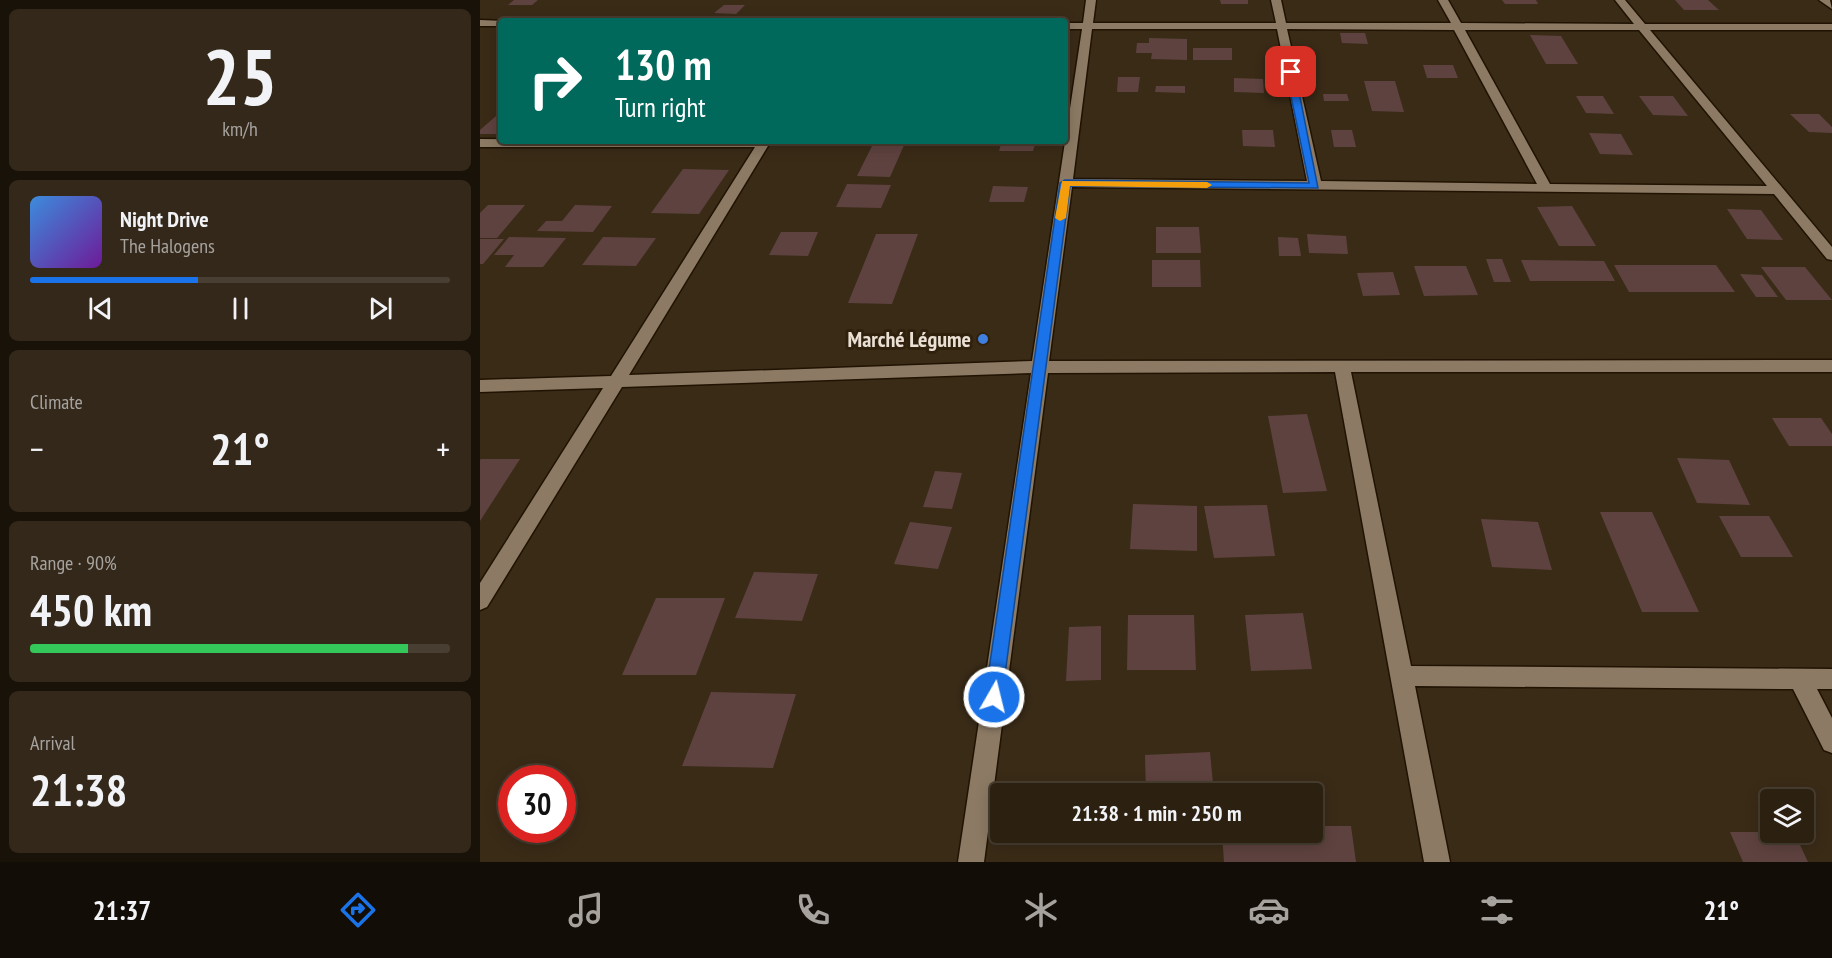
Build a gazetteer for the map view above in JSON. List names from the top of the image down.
{
  "places": ["Marché Légume"],
  "page": {
    "tile": [
      ["25", "km/h"],
      "Climate",
      ["Range · 90%", "450 km"],
      ["Arrival", "21:38"]
    ],
    "turn": ["130 m", "Turn right"],
    "song": ["Night Drive", "The Halogens"],
    "heat": ["−", "21°", "+"],
    "limit": "30",
    "trip": "21:38 · 1 min · 250 m",
    "tabs": ["21:37", "21°"]
  }
}
